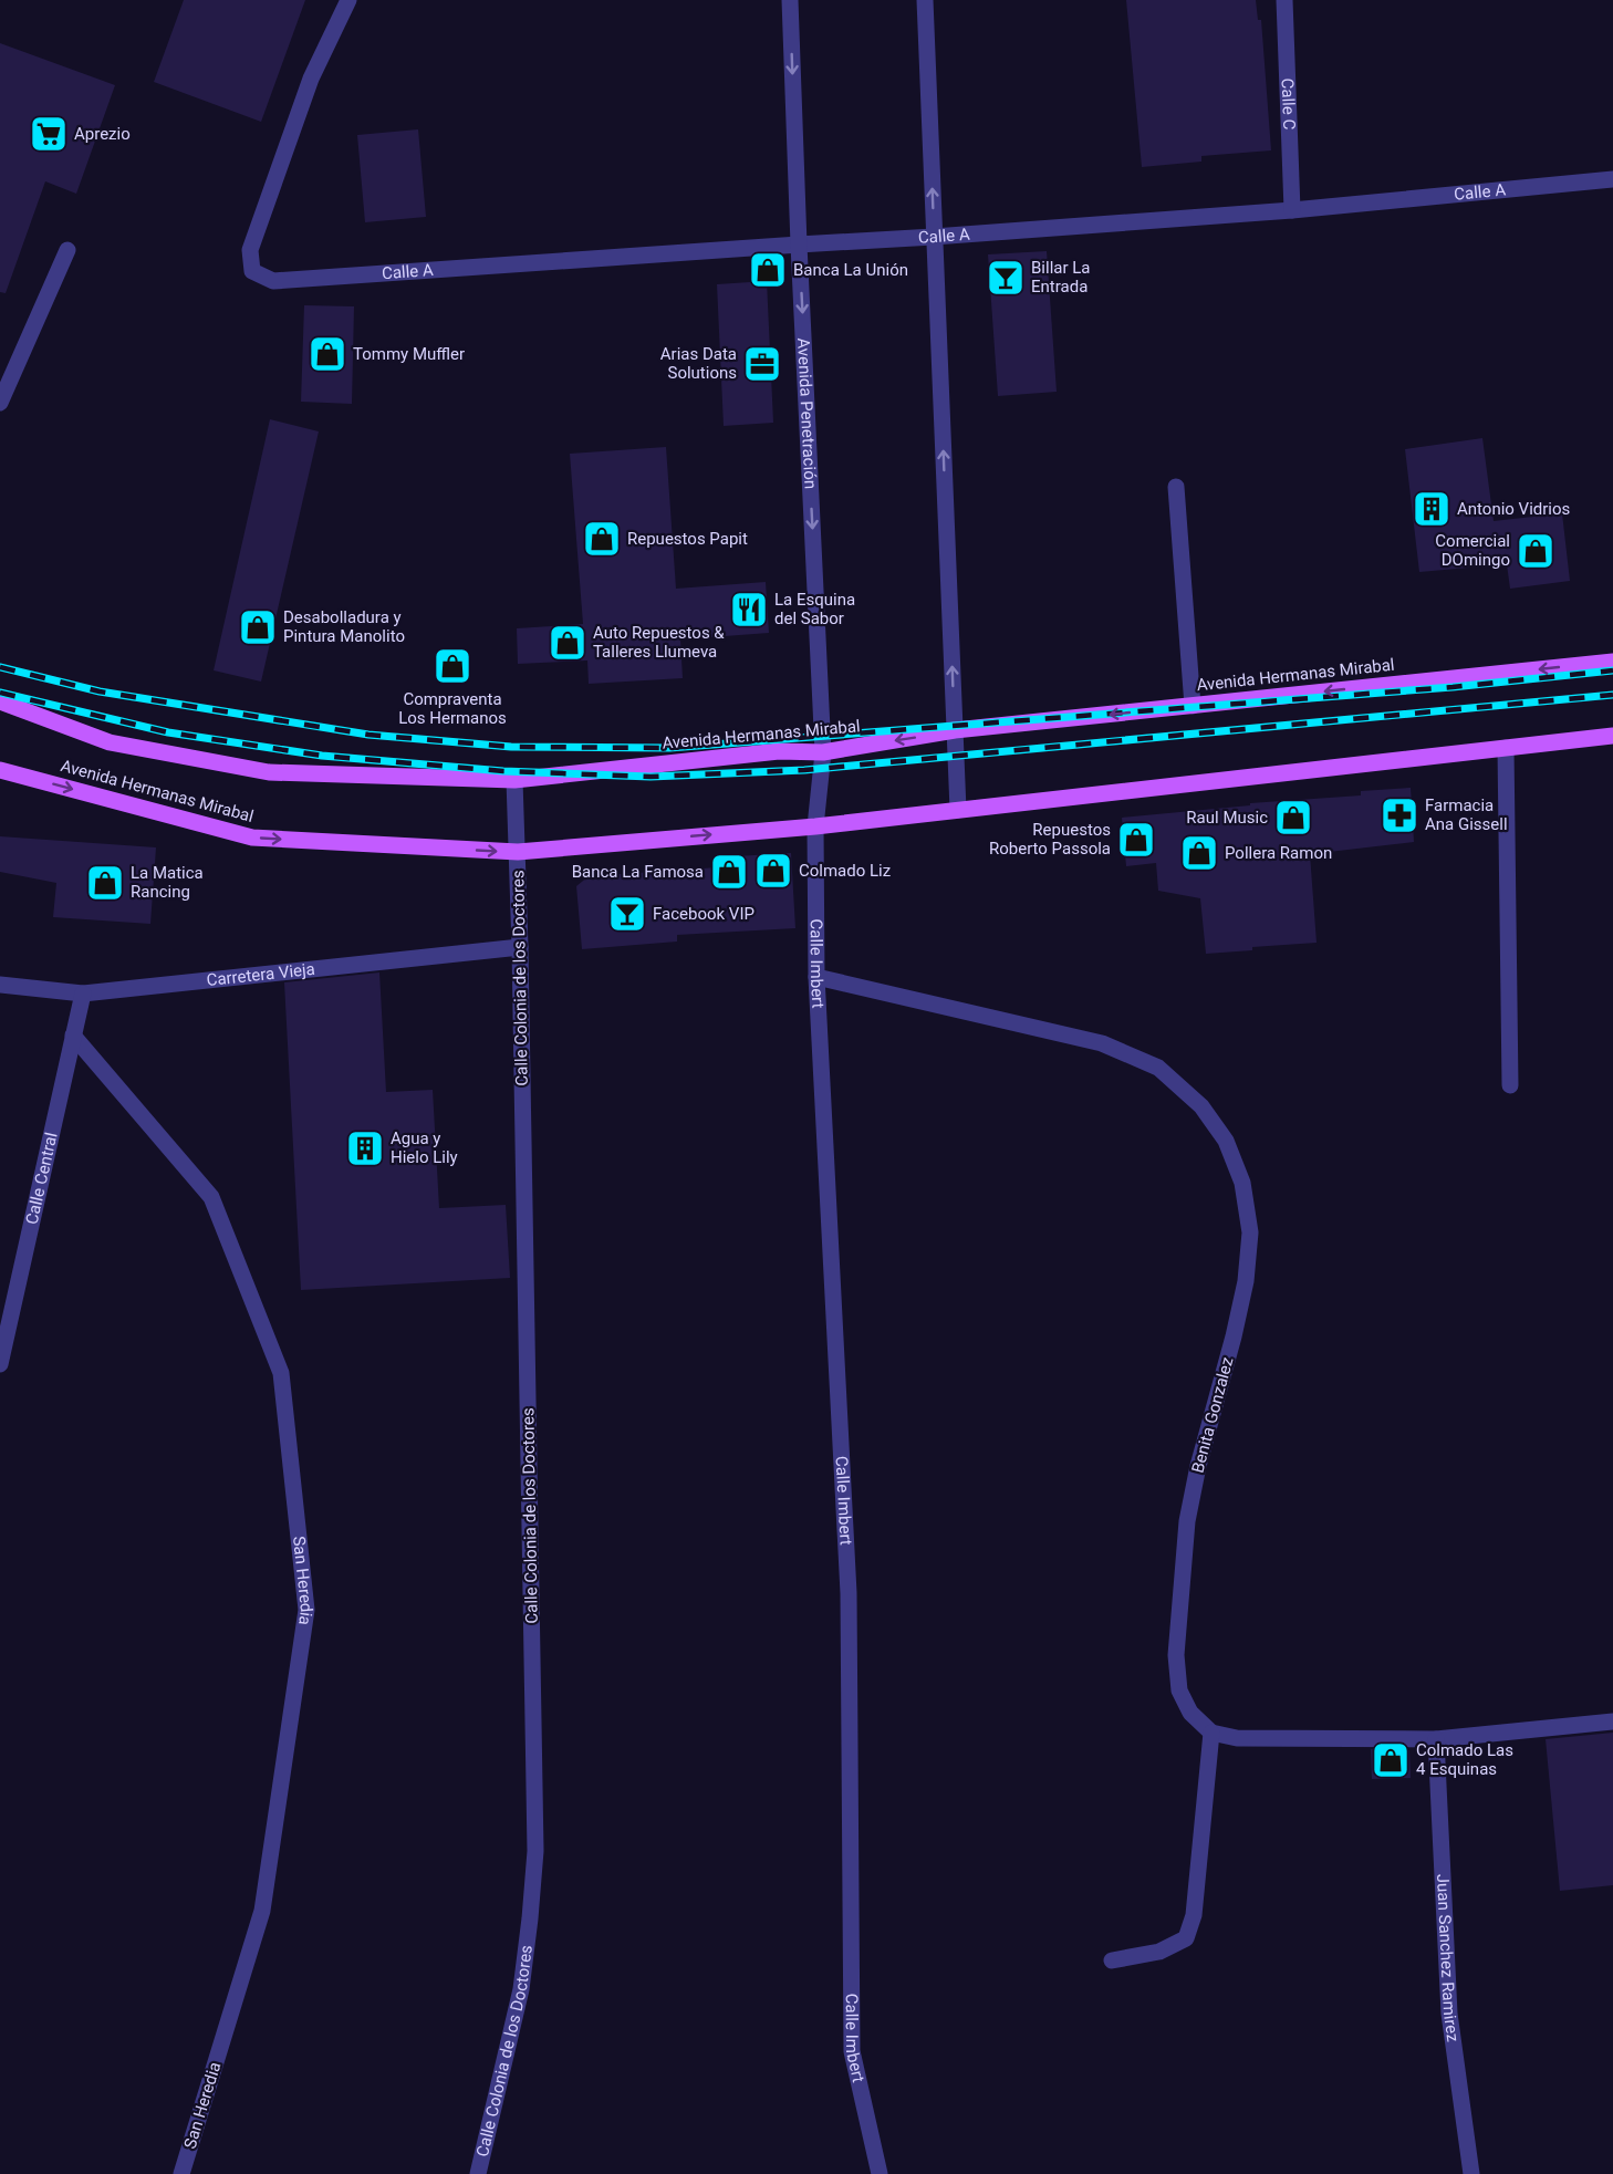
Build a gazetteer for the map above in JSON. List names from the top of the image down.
{
  "streets": {
    "main road": ["Avenida Hermanas Mirabal"],
    "street": [
      "Calle C",
      "Calle A",
      "Avenida Penetración",
      "Calle Imbert",
      "Carretera Vieja",
      "Calle Colonia de los Doctores",
      "Calle Central",
      "Benita Gonzalez",
      "San Heredia",
      "Juan Sanchez Ramirez"
    ]
  },
  "crossings": [
    ["Calle C", "Calle A"],
    ["Calle A", "Avenida Penetración"],
    ["Avenida Penetración", "Avenida Hermanas Mirabal"],
    ["Avenida Penetración", "Calle Imbert"],
    ["Avenida Hermanas Mirabal", "Calle Imbert"],
    ["Avenida Hermanas Mirabal", "Calle Colonia de los Doctores"],
    ["Calle Imbert", "Benita Gonzalez"],
    ["Carretera Vieja", "Calle Colonia de los Doctores"],
    ["Carretera Vieja", "Calle Central"],
    ["Calle Central", "San Heredia"]
  ],
  "places": {
    "supermarket": ["Aprezio"],
    "shop": [
      "Banca La Unión",
      "Tommy Muffler",
      "Repuestos Papit",
      "Comercial DOmingo",
      "Desabolladura y Pintura Manolito",
      "Auto Repuestos & Talleres Llumeva",
      "Compraventa Los Hermanos",
      "Raul Music",
      "Repuestos Roberto Passola",
      "Pollera Ramon",
      "Colmado Liz",
      "Banca La Famosa",
      "La Matica Rancing",
      "Colmado Las 4 Esquinas"
    ],
    "bar": ["Billar La Entrada", "Facebook VIP"],
    "office": ["Arias Data Solutions"],
    "building": ["Antonio Vidrios", "Agua y Hielo Lily"],
    "restaurant": ["La Esquina del Sabor"],
    "pharmacy": ["Farmacia Ana Gissell"]
  }
}
